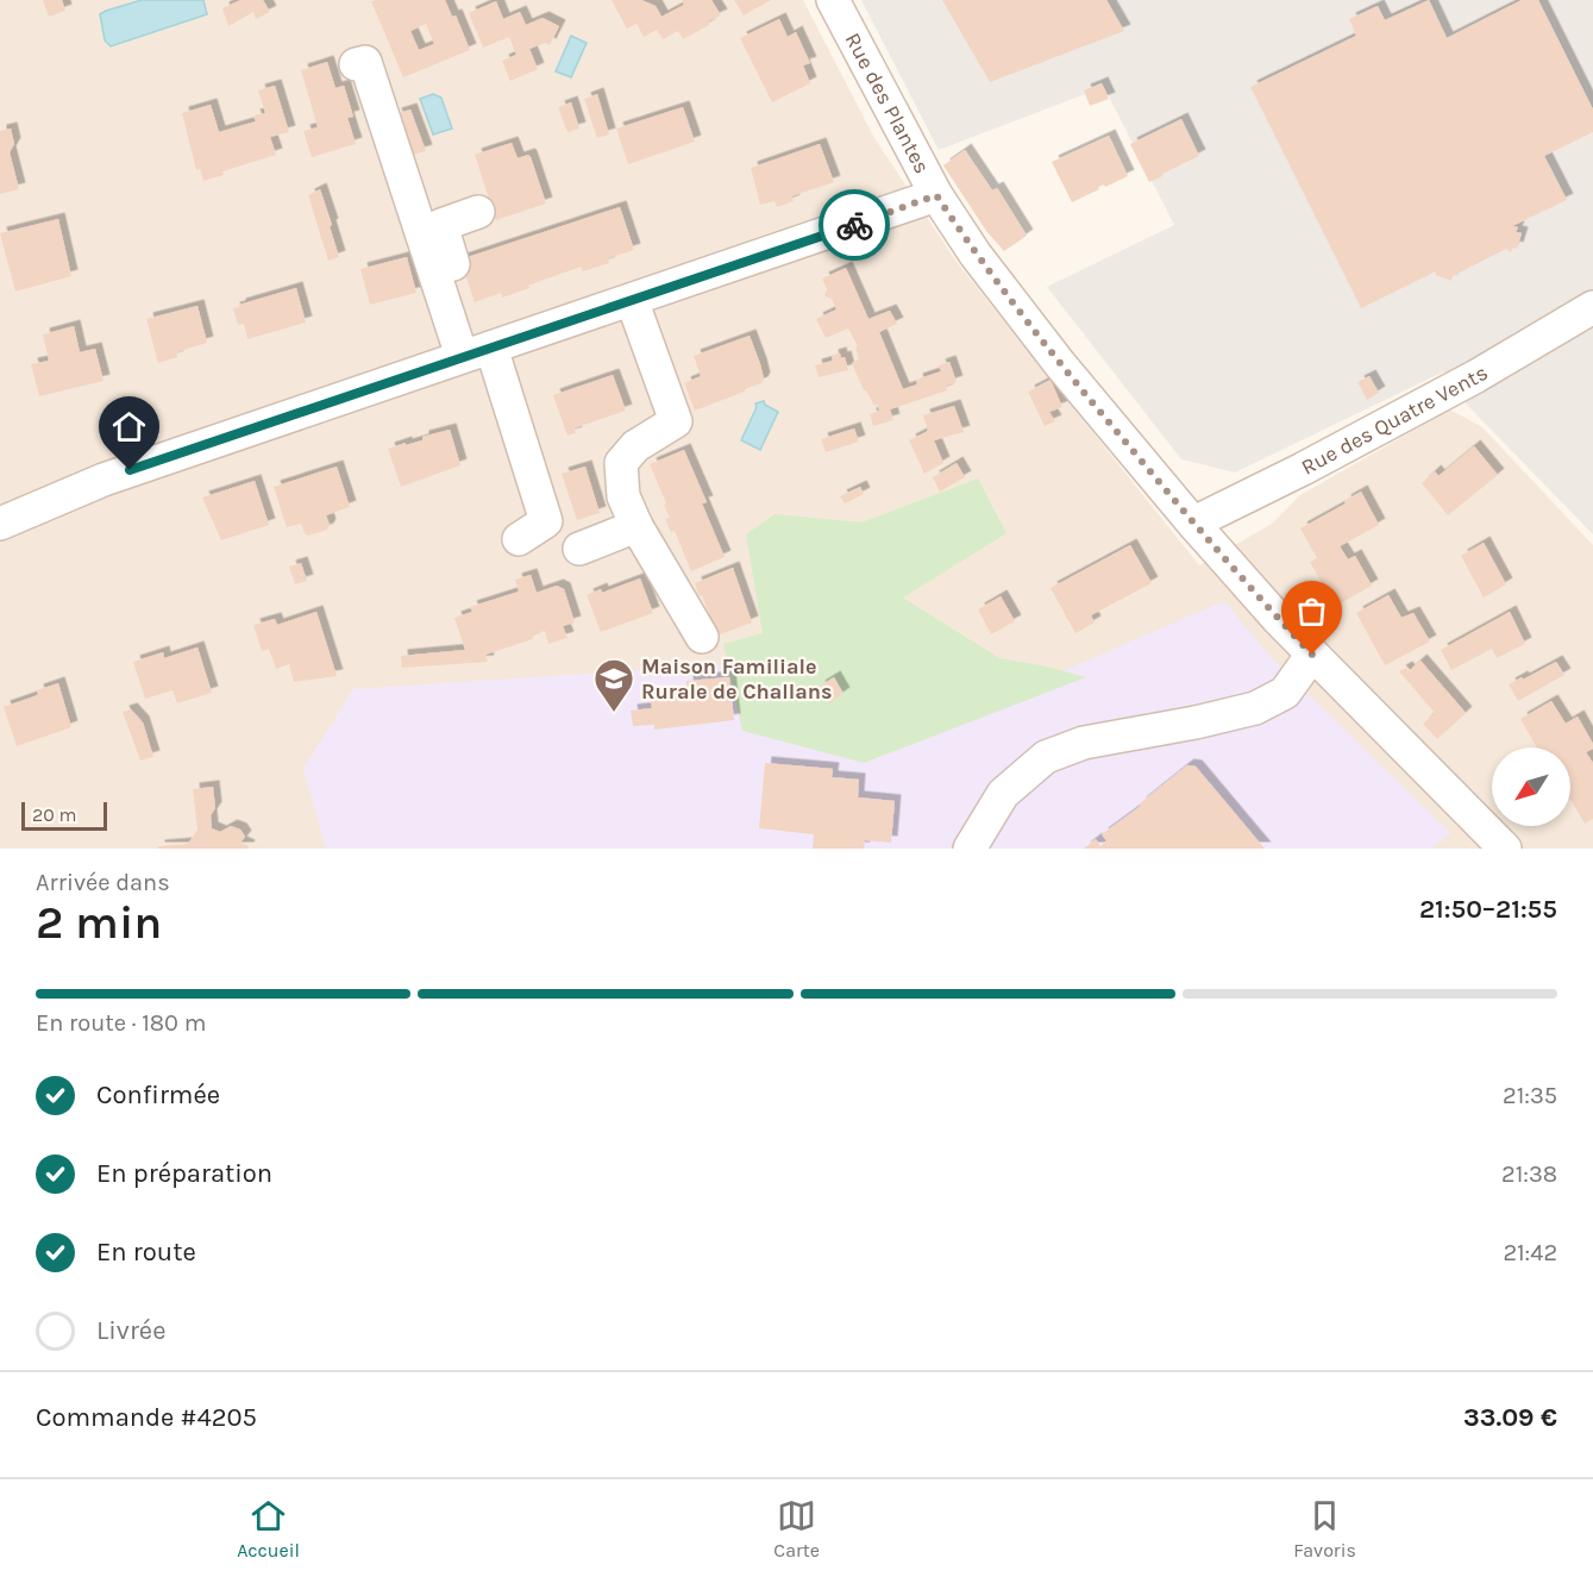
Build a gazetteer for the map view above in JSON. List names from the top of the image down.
{
  "streets": {
    "street": ["Rue des Plantes", "Rue des Quatre Vents"]
  },
  "crossings": [
    ["Rue des Plantes", "Rue des Quatre Vents"]
  ],
  "places": {
    "school or university": ["Maison Familiale Rurale de Challans"]
  },
  "scale_bar": "20 m",
  "north": "bottom left",
  "page": {
    "scale": "20 m",
    "heading": ["2 min", "Arrivée dans", "21:50–21:55"],
    "panel": ["Commande #4205", "33.09 €"],
    "bar": "En route · 180 m",
    "list": [
      ["Confirmée", "21:35"],
      ["En préparation", "21:38"],
      ["En route", "21:42"],
      "Livrée"
    ],
    "tabs": ["Accueil", "Carte", "Favoris"]
  }
}
